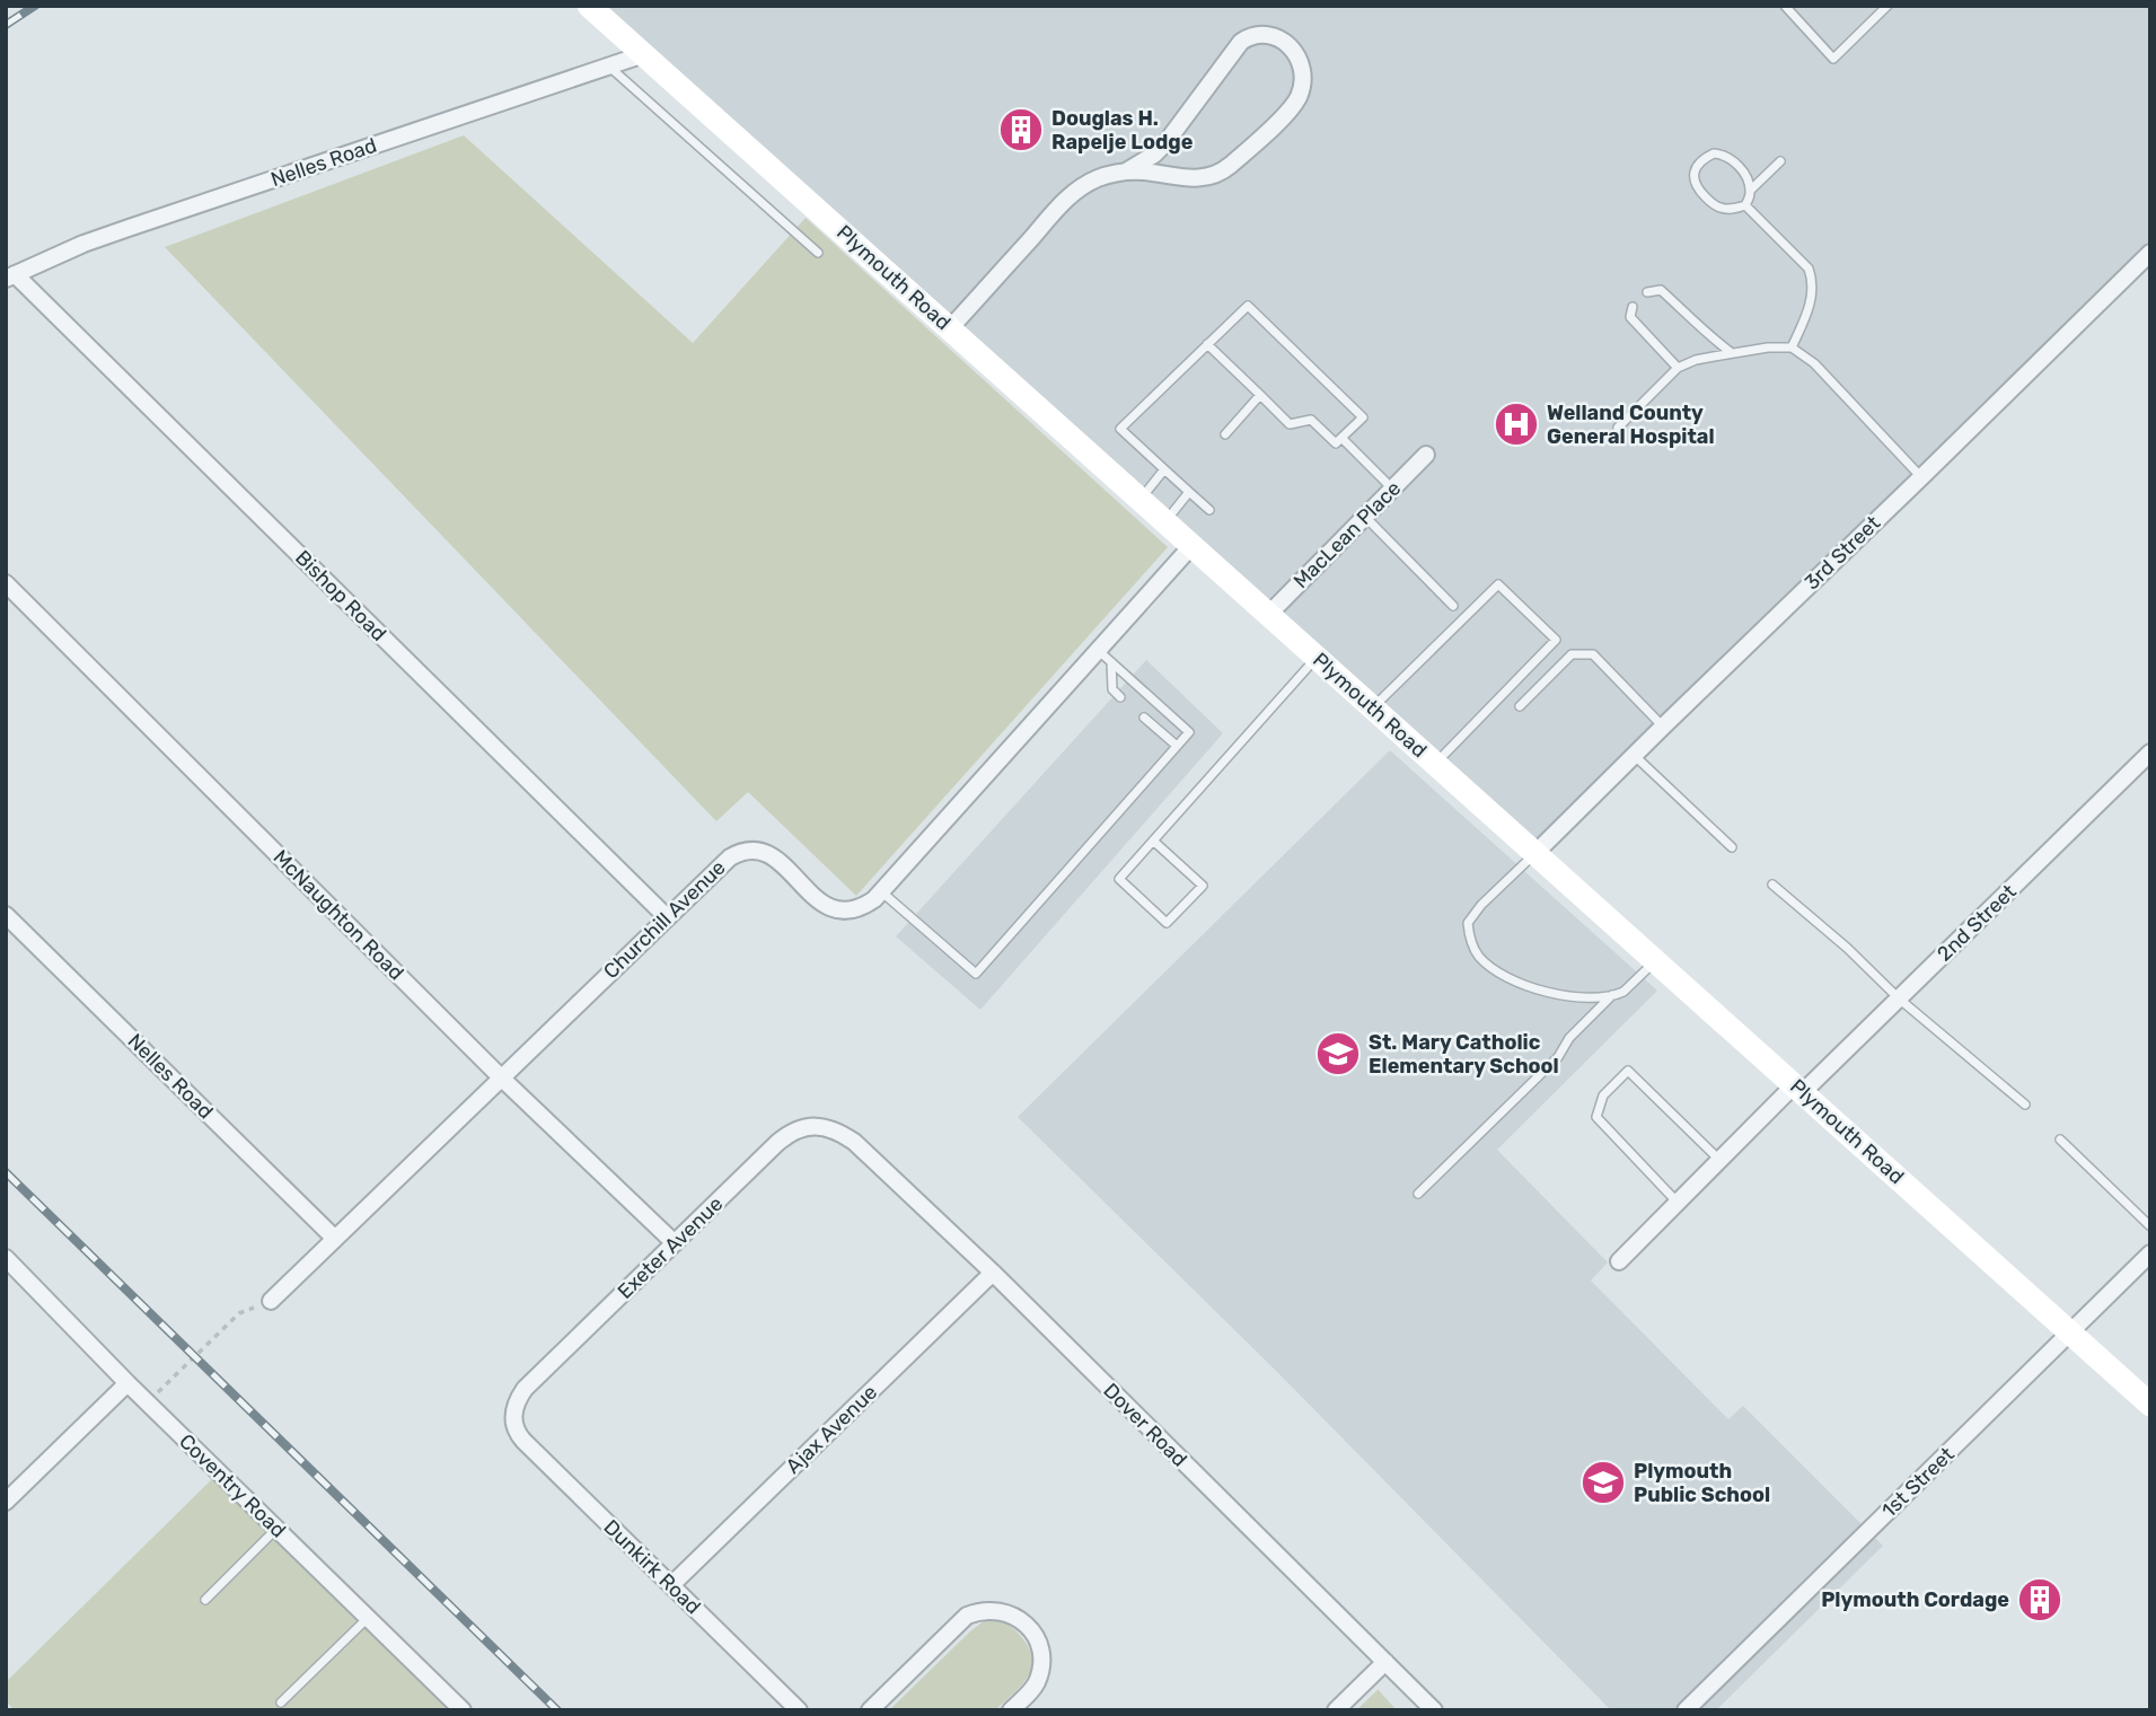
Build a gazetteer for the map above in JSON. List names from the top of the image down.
{
  "streets": {
    "street": [
      "Nelles Road",
      "Plymouth Road",
      "MacLean Place",
      "3rd Street",
      "Bishop Road",
      "McNaughton Road",
      "Churchill Avenue",
      "2nd Street",
      "Exeter Avenue",
      "Dover Road",
      "Ajax Avenue",
      "1st Street",
      "Coventry Road",
      "Dunkirk Road"
    ]
  },
  "crossings": [
    ["Nelles Road", "Plymouth Road"],
    ["Nelles Road", "Bishop Road"],
    ["Nelles Road", "Churchill Avenue"],
    ["Plymouth Road", "MacLean Place"],
    ["Plymouth Road", "3rd Street"],
    ["Plymouth Road", "Churchill Avenue"],
    ["Plymouth Road", "2nd Street"],
    ["Plymouth Road", "1st Street"],
    ["Bishop Road", "Churchill Avenue"],
    ["McNaughton Road", "Churchill Avenue"],
    ["McNaughton Road", "Exeter Avenue"],
    ["Exeter Avenue", "Dover Road"],
    ["Exeter Avenue", "Dunkirk Road"],
    ["Dover Road", "Ajax Avenue"],
    ["Ajax Avenue", "Dunkirk Road"]
  ],
  "places": {
    "building": ["Douglas H. Rapelje Lodge", "Plymouth Cordage"],
    "hospital": ["Welland County General Hospital"],
    "school or university": ["St. Mary Catholic Elementary School", "Plymouth Public School"]
  }
}
